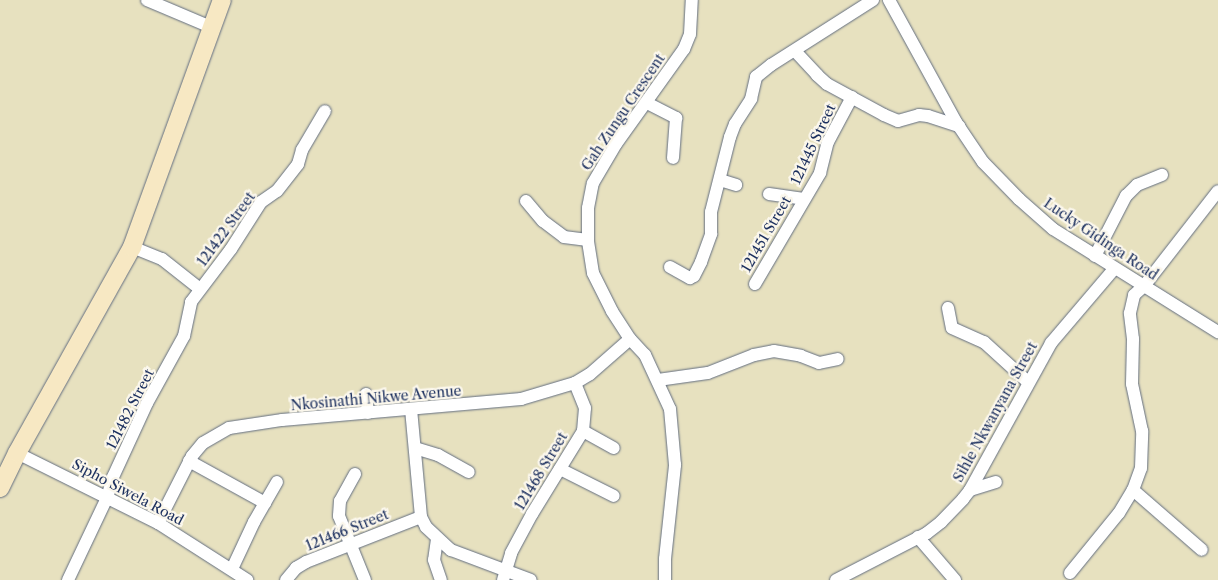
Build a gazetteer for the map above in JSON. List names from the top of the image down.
{
  "streets": {
    "street": [
      "Gah Zungu Crescent",
      "121445 Street",
      "121422 Street",
      "121451 Street",
      "Lucky Gidinga Road",
      "Nkosinathi Nikwe Avenue",
      "121482 Street",
      "Sihle Nkwanyana Street",
      "121468 Street",
      "Sipho Siwela Road",
      "121466 Street"
    ]
  },
  "crossings": [
    ["Gah Zungu Crescent", "Nkosinathi Nikwe Avenue"],
    ["121445 Street", "121451 Street"],
    ["121445 Street", "Lucky Gidinga Road"],
    ["121422 Street", "121482 Street"],
    ["Lucky Gidinga Road", "Sihle Nkwanyana Street"],
    ["Nkosinathi Nikwe Avenue", "121468 Street"],
    ["Nkosinathi Nikwe Avenue", "Sipho Siwela Road"],
    ["121482 Street", "Sipho Siwela Road"]
  ]
}
